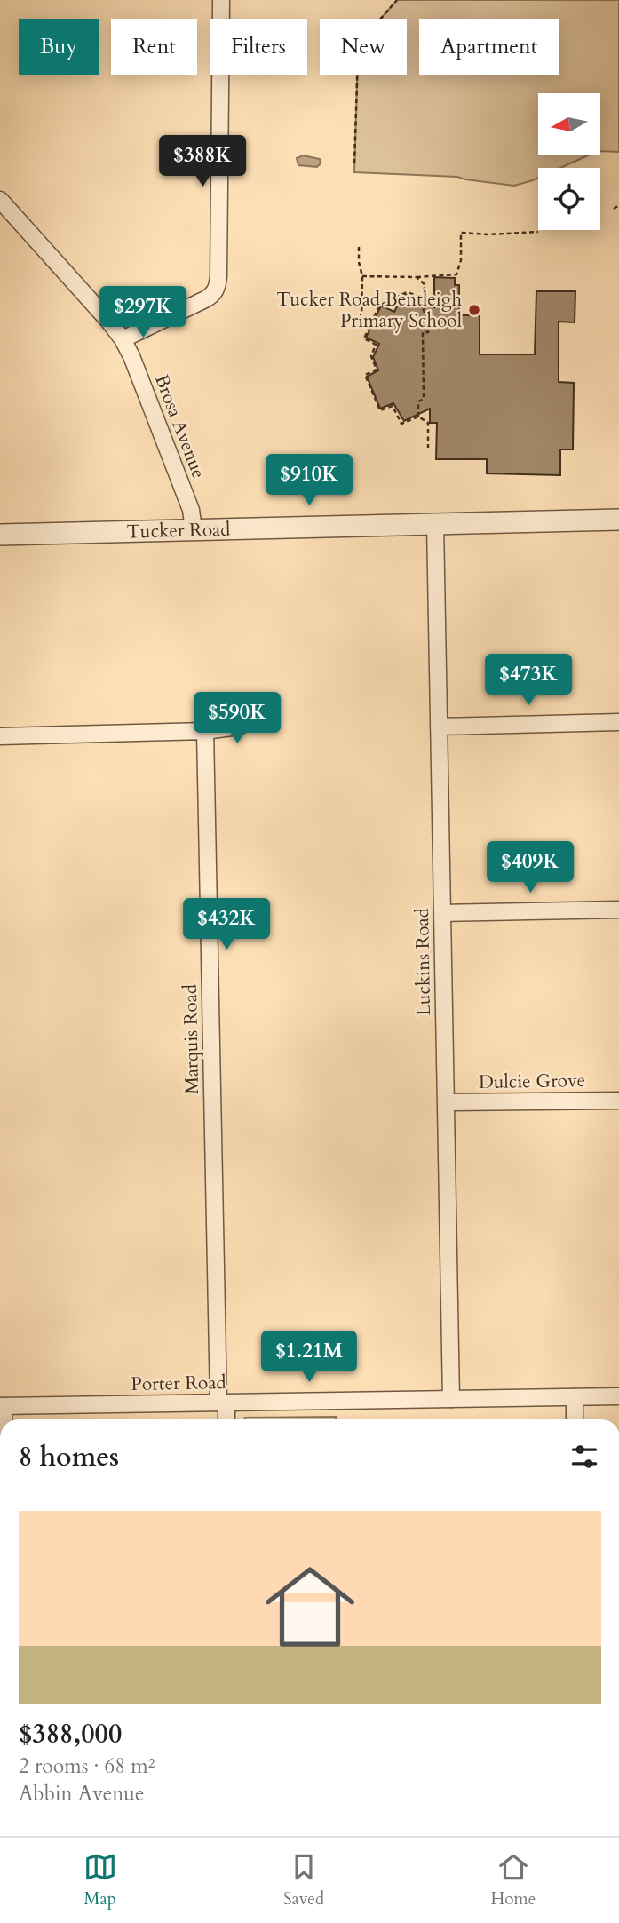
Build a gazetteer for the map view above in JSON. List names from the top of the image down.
{
  "streets": {
    "street": [
      "Brosa Avenue",
      "Tucker Road",
      "Luckins Road",
      "Marquis Road",
      "Dulcie Grove",
      "Porter Road"
    ]
  },
  "crossings": [
    ["Brosa Avenue", "Tucker Road"],
    ["Tucker Road", "Luckins Road"],
    ["Luckins Road", "Dulcie Grove"],
    ["Luckins Road", "Porter Road"],
    ["Marquis Road", "Porter Road"]
  ],
  "places": ["Tucker Road Bentleigh Primary School"],
  "north": "left",
  "page": {
    "chip": [
      "Buy",
      "Rent",
      "Filters",
      "New",
      "Apartment"
    ],
    "price": [
      "$388K",
      "$297K",
      "$910K",
      "$473K",
      "$590K",
      "$409K",
      "$432K",
      "$1.21M"
    ],
    "heading": "8 homes",
    "list": [
      {
        "name": "$388,000",
        "note": "2 rooms · 68 m² · Abbin Avenue"
      }
    ],
    "tabs": ["Map", "Saved", "Home"]
  }
}
